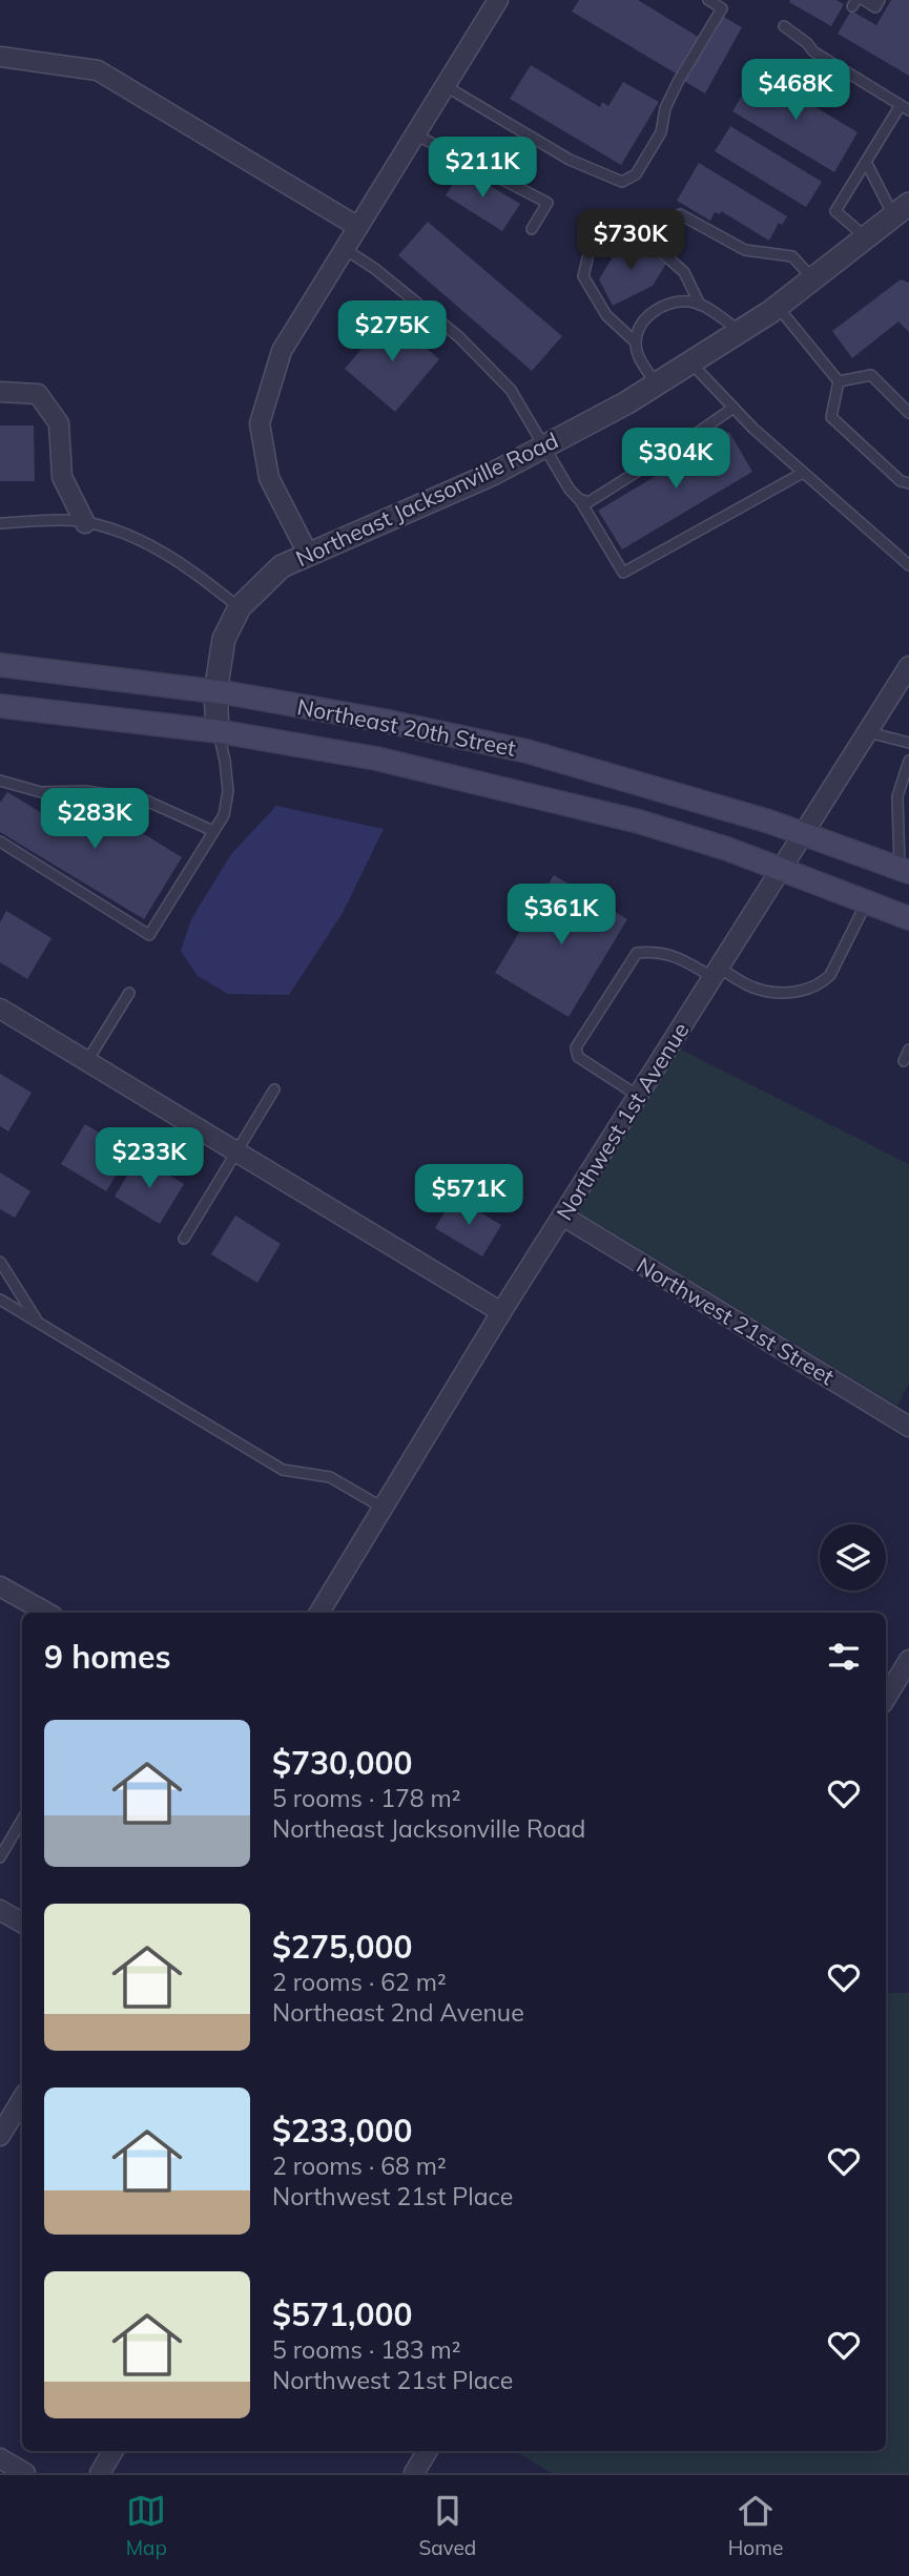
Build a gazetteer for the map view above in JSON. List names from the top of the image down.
{
  "streets": {
    "main road": ["Northeast 20th Street"],
    "street": ["Northeast Jacksonville Road", "Northwest 1st Avenue", "Northwest 21st Street"]
  },
  "crossings": [
    ["Northeast Jacksonville Road", "Northeast 20th Street"],
    ["Northeast 20th Street", "Northwest 1st Avenue"],
    ["Northwest 1st Avenue", "Northwest 21st Street"]
  ],
  "page": {
    "price": [
      "$468K",
      "$211K",
      "$730K",
      "$275K",
      "$304K",
      "$283K",
      "$361K",
      "$233K",
      "$571K"
    ],
    "heading": "9 homes",
    "list": [
      {
        "name": "$730,000",
        "note": "5 rooms · 178 m² · Northeast Jacksonville Road"
      },
      {
        "name": "$275,000",
        "note": "2 rooms · 62 m² · Northeast 2nd Avenue"
      },
      {
        "name": "$233,000",
        "note": "2 rooms · 68 m² · Northwest 21st Place"
      },
      {
        "name": "$571,000",
        "note": "5 rooms · 183 m² · Northwest 21st Place"
      }
    ],
    "tabs": ["Map", "Saved", "Home"]
  }
}
